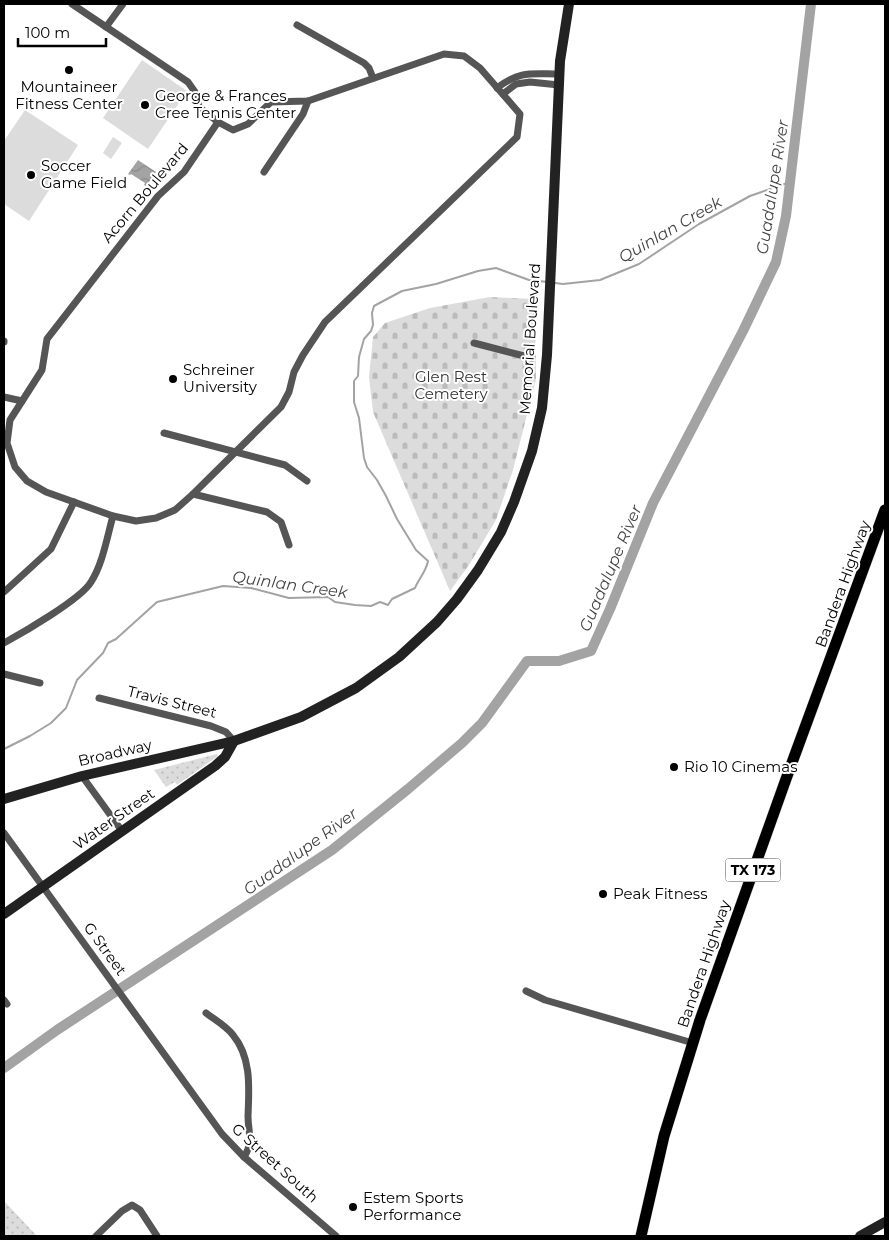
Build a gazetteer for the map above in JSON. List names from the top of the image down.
{
  "streets": {
    "main road": [
      "Memorial Boulevard",
      "Bandera Highway",
      "Broadway",
      "Water Street",
      "TX 173"
    ],
    "street": [
      "Acorn Boulevard",
      "Travis Street",
      "G Street",
      "G Street South"
    ]
  },
  "crossings": [
    ["Memorial Boulevard", "Travis Street"],
    ["Memorial Boulevard", "Broadway"],
    ["Memorial Boulevard", "Water Street"],
    ["Travis Street", "Broadway"],
    ["Travis Street", "Water Street"],
    ["Broadway", "Water Street"],
    ["Water Street", "G Street"],
    ["G Street", "G Street South"]
  ],
  "water": ["Guadalupe River", "Quinlan Creek"],
  "parks": ["Glen Rest Cemetery"],
  "places": [
    "Mountaineer Fitness Center",
    "George & Frances Cree Tennis Center",
    "Soccer Game Field",
    "Schreiner University",
    "Rio 10 Cinemas",
    "Peak Fitness",
    "Estem Sports Performance"
  ],
  "scale_bar": "100 m"
}
